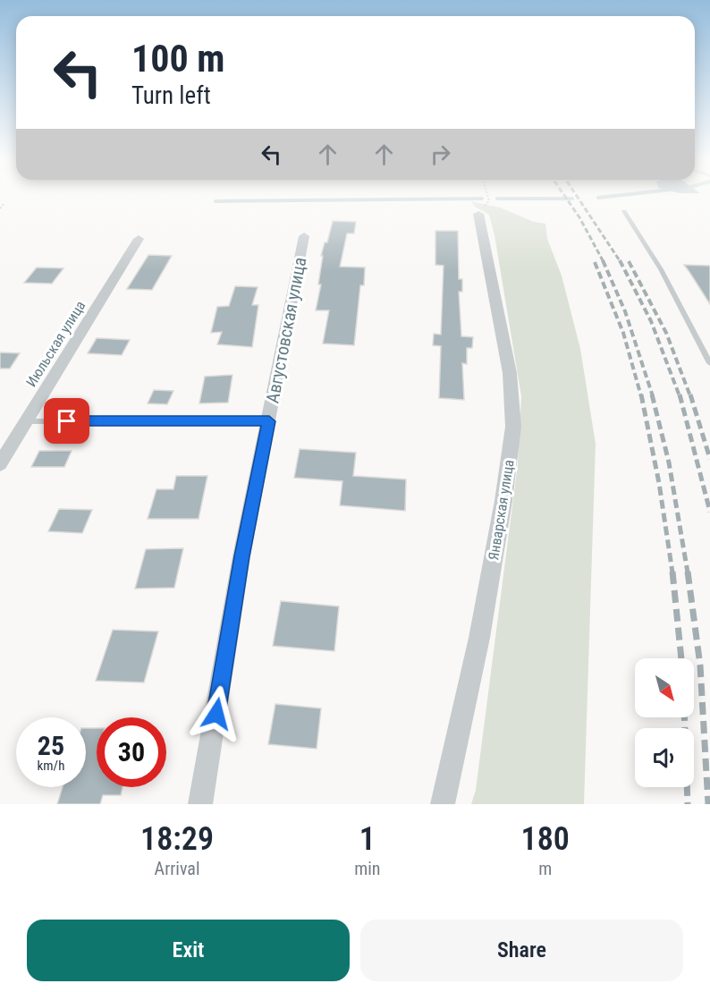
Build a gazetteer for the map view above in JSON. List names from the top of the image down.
{
  "streets": {
    "street": ["Августовская улица", "Июльская улица", "Январская улица"]
  },
  "north": "bottom right",
  "page": {
    "turn": ["100 m", "Turn left"],
    "speed": "25 km/h",
    "limit": "30",
    "eta": [
      "18:29",
      "Arrival",
      "1",
      "min",
      "180",
      "m"
    ],
    "buttons": ["Exit", "Share"]
  }
}
